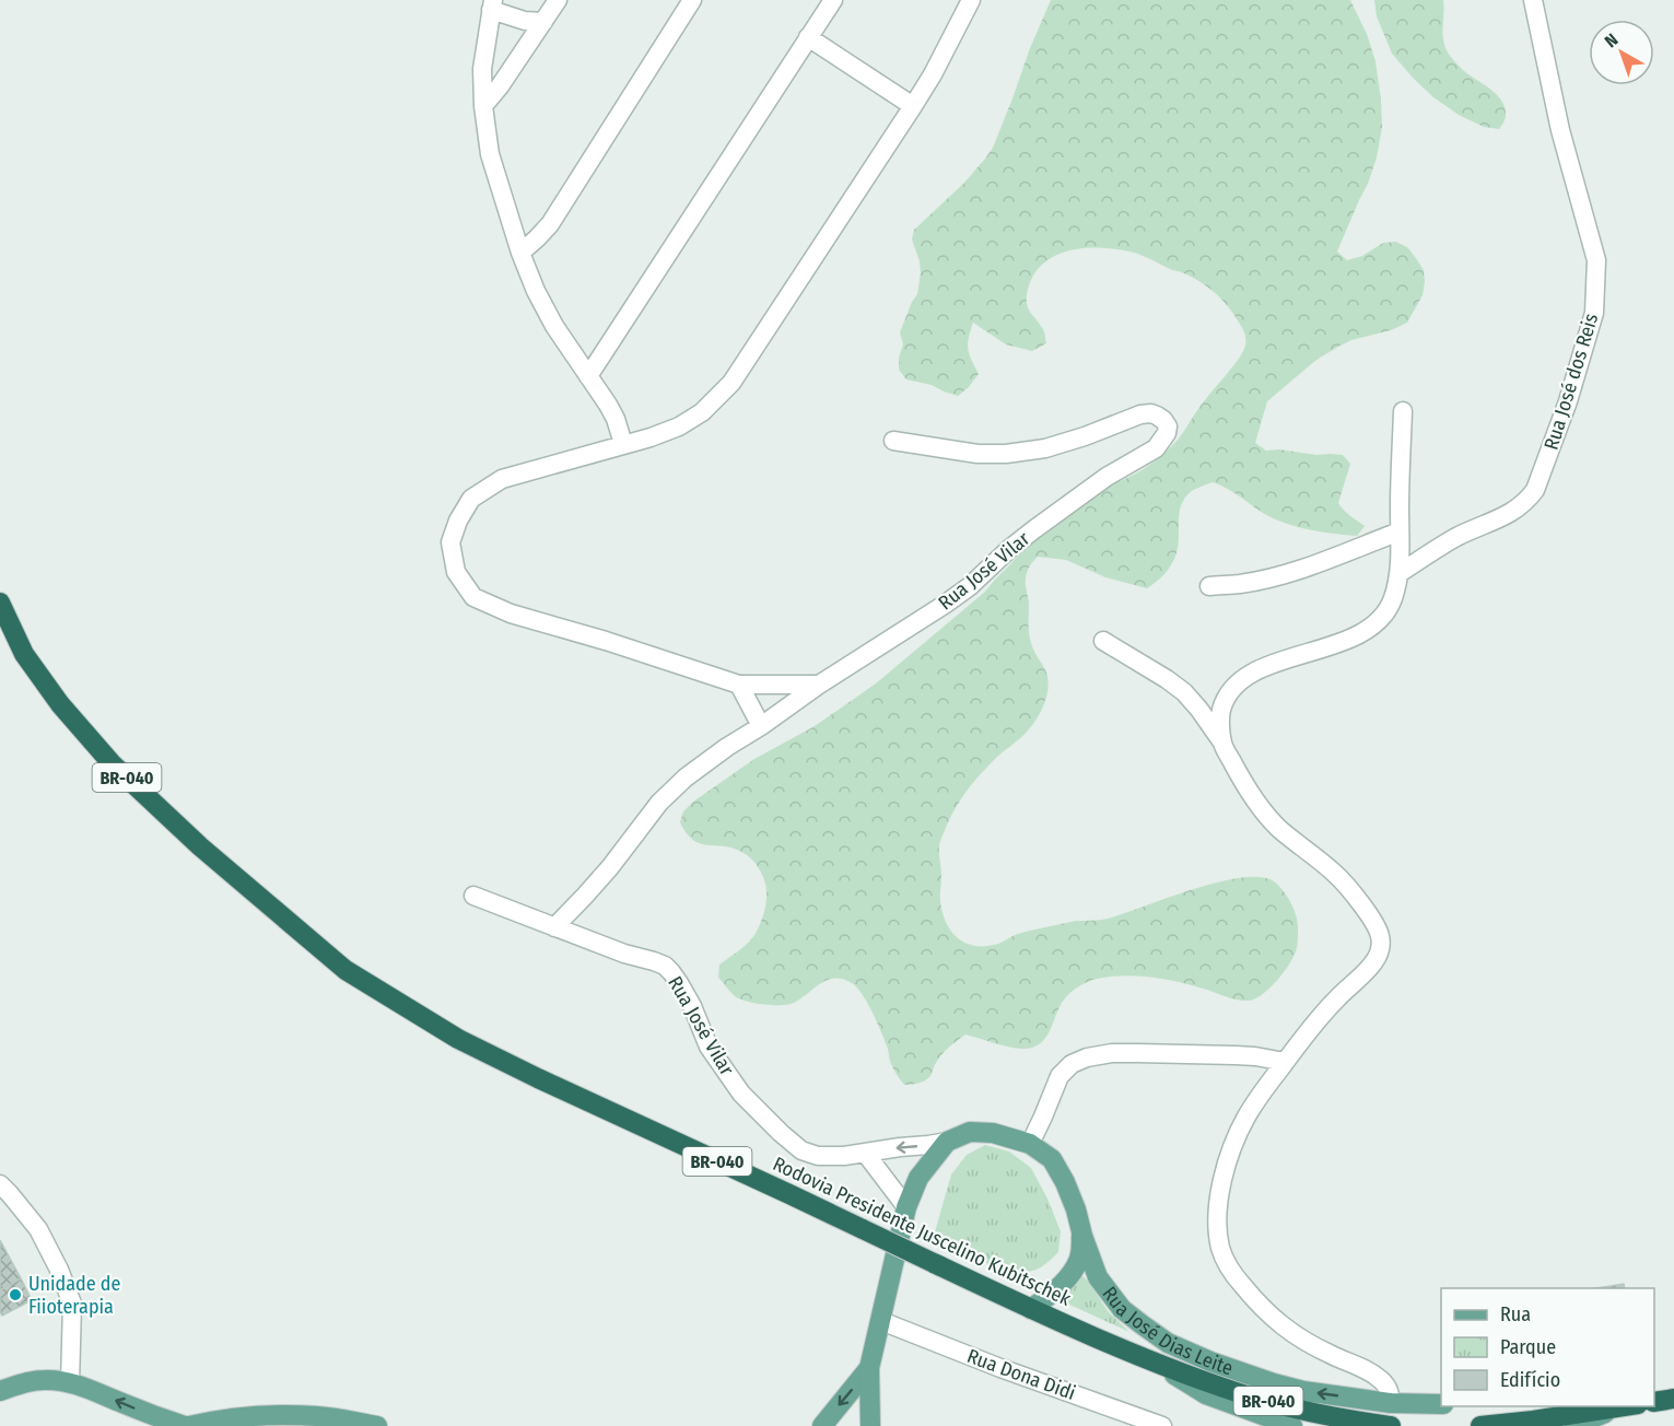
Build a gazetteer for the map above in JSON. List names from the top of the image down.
{
  "streets": {
    "highway": ["BR-040", "Rodovia Presidente Juscelino Kubitschek"],
    "main road": ["Rua José Dias Leite"],
    "street": ["Rua José dos Reis", "Rua José Vilar", "Rua Dona Didi"]
  },
  "crossings": [
    ["Rua José Vilar", "Rua José Dias Leite"],
    ["Rodovia Presidente Juscelino Kubitschek", "Rua José Dias Leite"]
  ],
  "places": ["Unidade de Fiioterapia"],
  "legend": ["Rua", "Parque", "Edifício"],
  "north": "top left"
}
